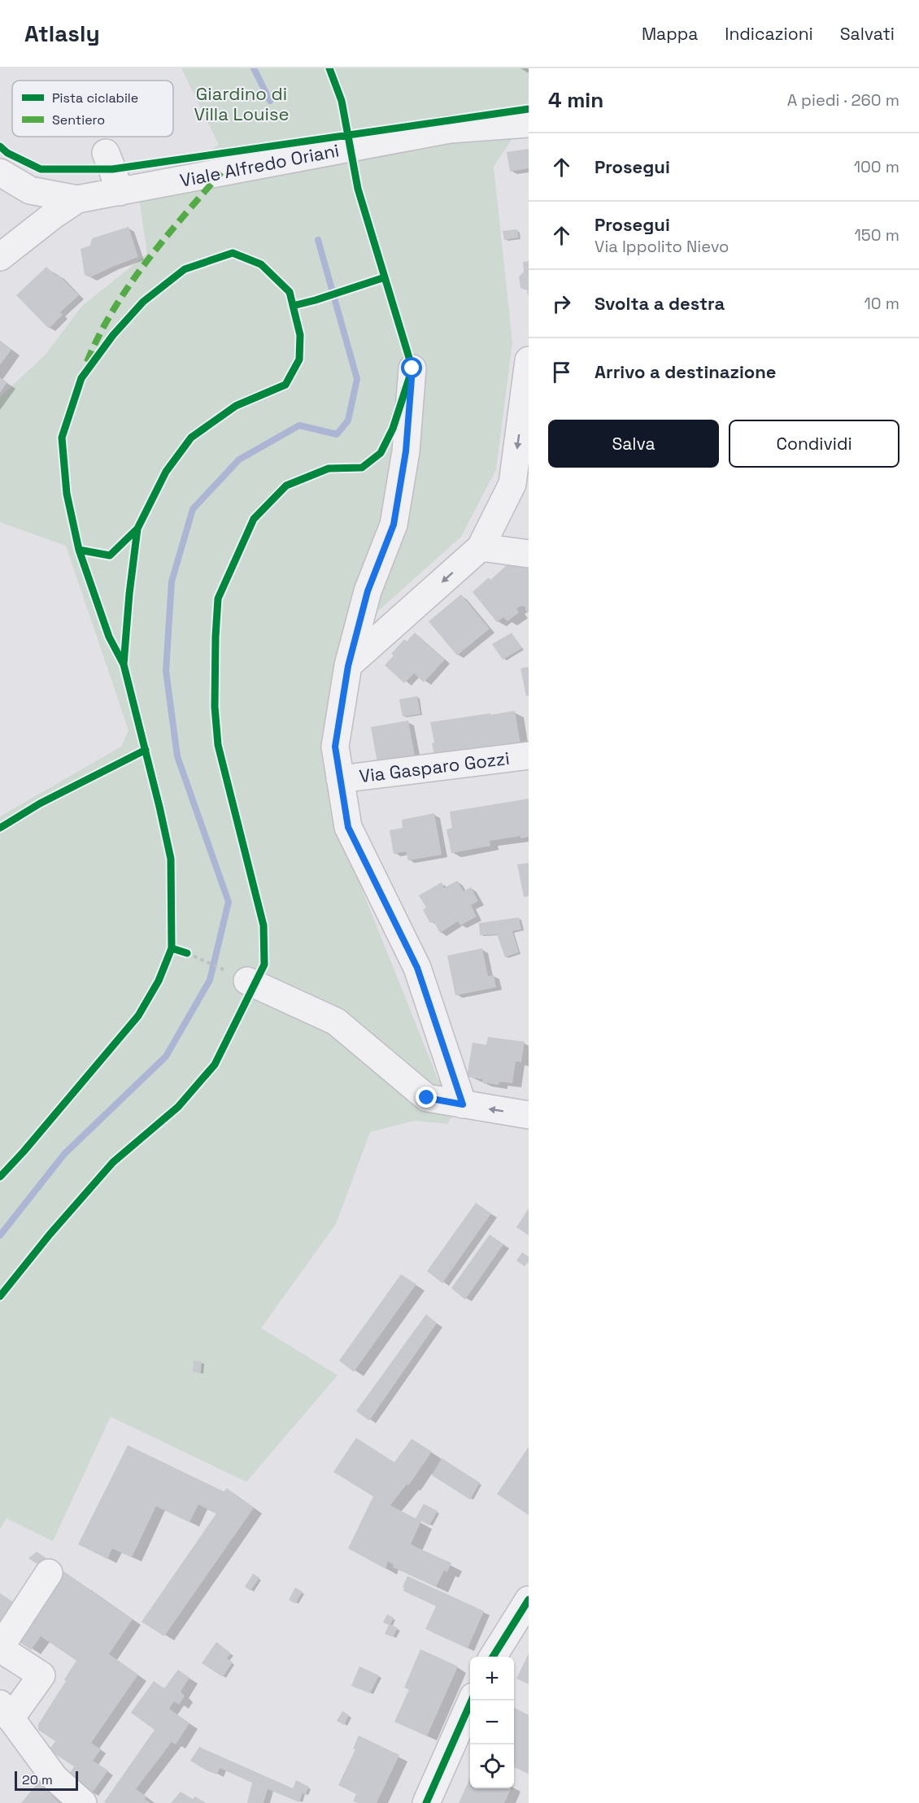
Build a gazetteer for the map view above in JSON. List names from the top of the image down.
{
  "streets": {
    "street": ["Viale Alfredo Oriani", "Via Gasparo Gozzi"]
  },
  "parks": ["Giardino di Villa Louise"],
  "legend": ["Pista ciclabile", "Sentiero"],
  "scale_bar": "20 m",
  "page": {
    "header": "Atlasly",
    "nav": ["Mappa", "Indicazioni", "Salvati"],
    "heading": ["4 min", "A piedi · 260 m"],
    "list": [
      ["Prosegui", "100 m"],
      ["Prosegui", "Via Ippolito Nievo", "150 m"],
      ["Svolta a destra", "10 m"],
      "Arrivo a destinazione"
    ],
    "buttons": ["Salva", "Condividi"],
    "map_buttons": ["+", "−"],
    "scale": "20 m"
  }
}
